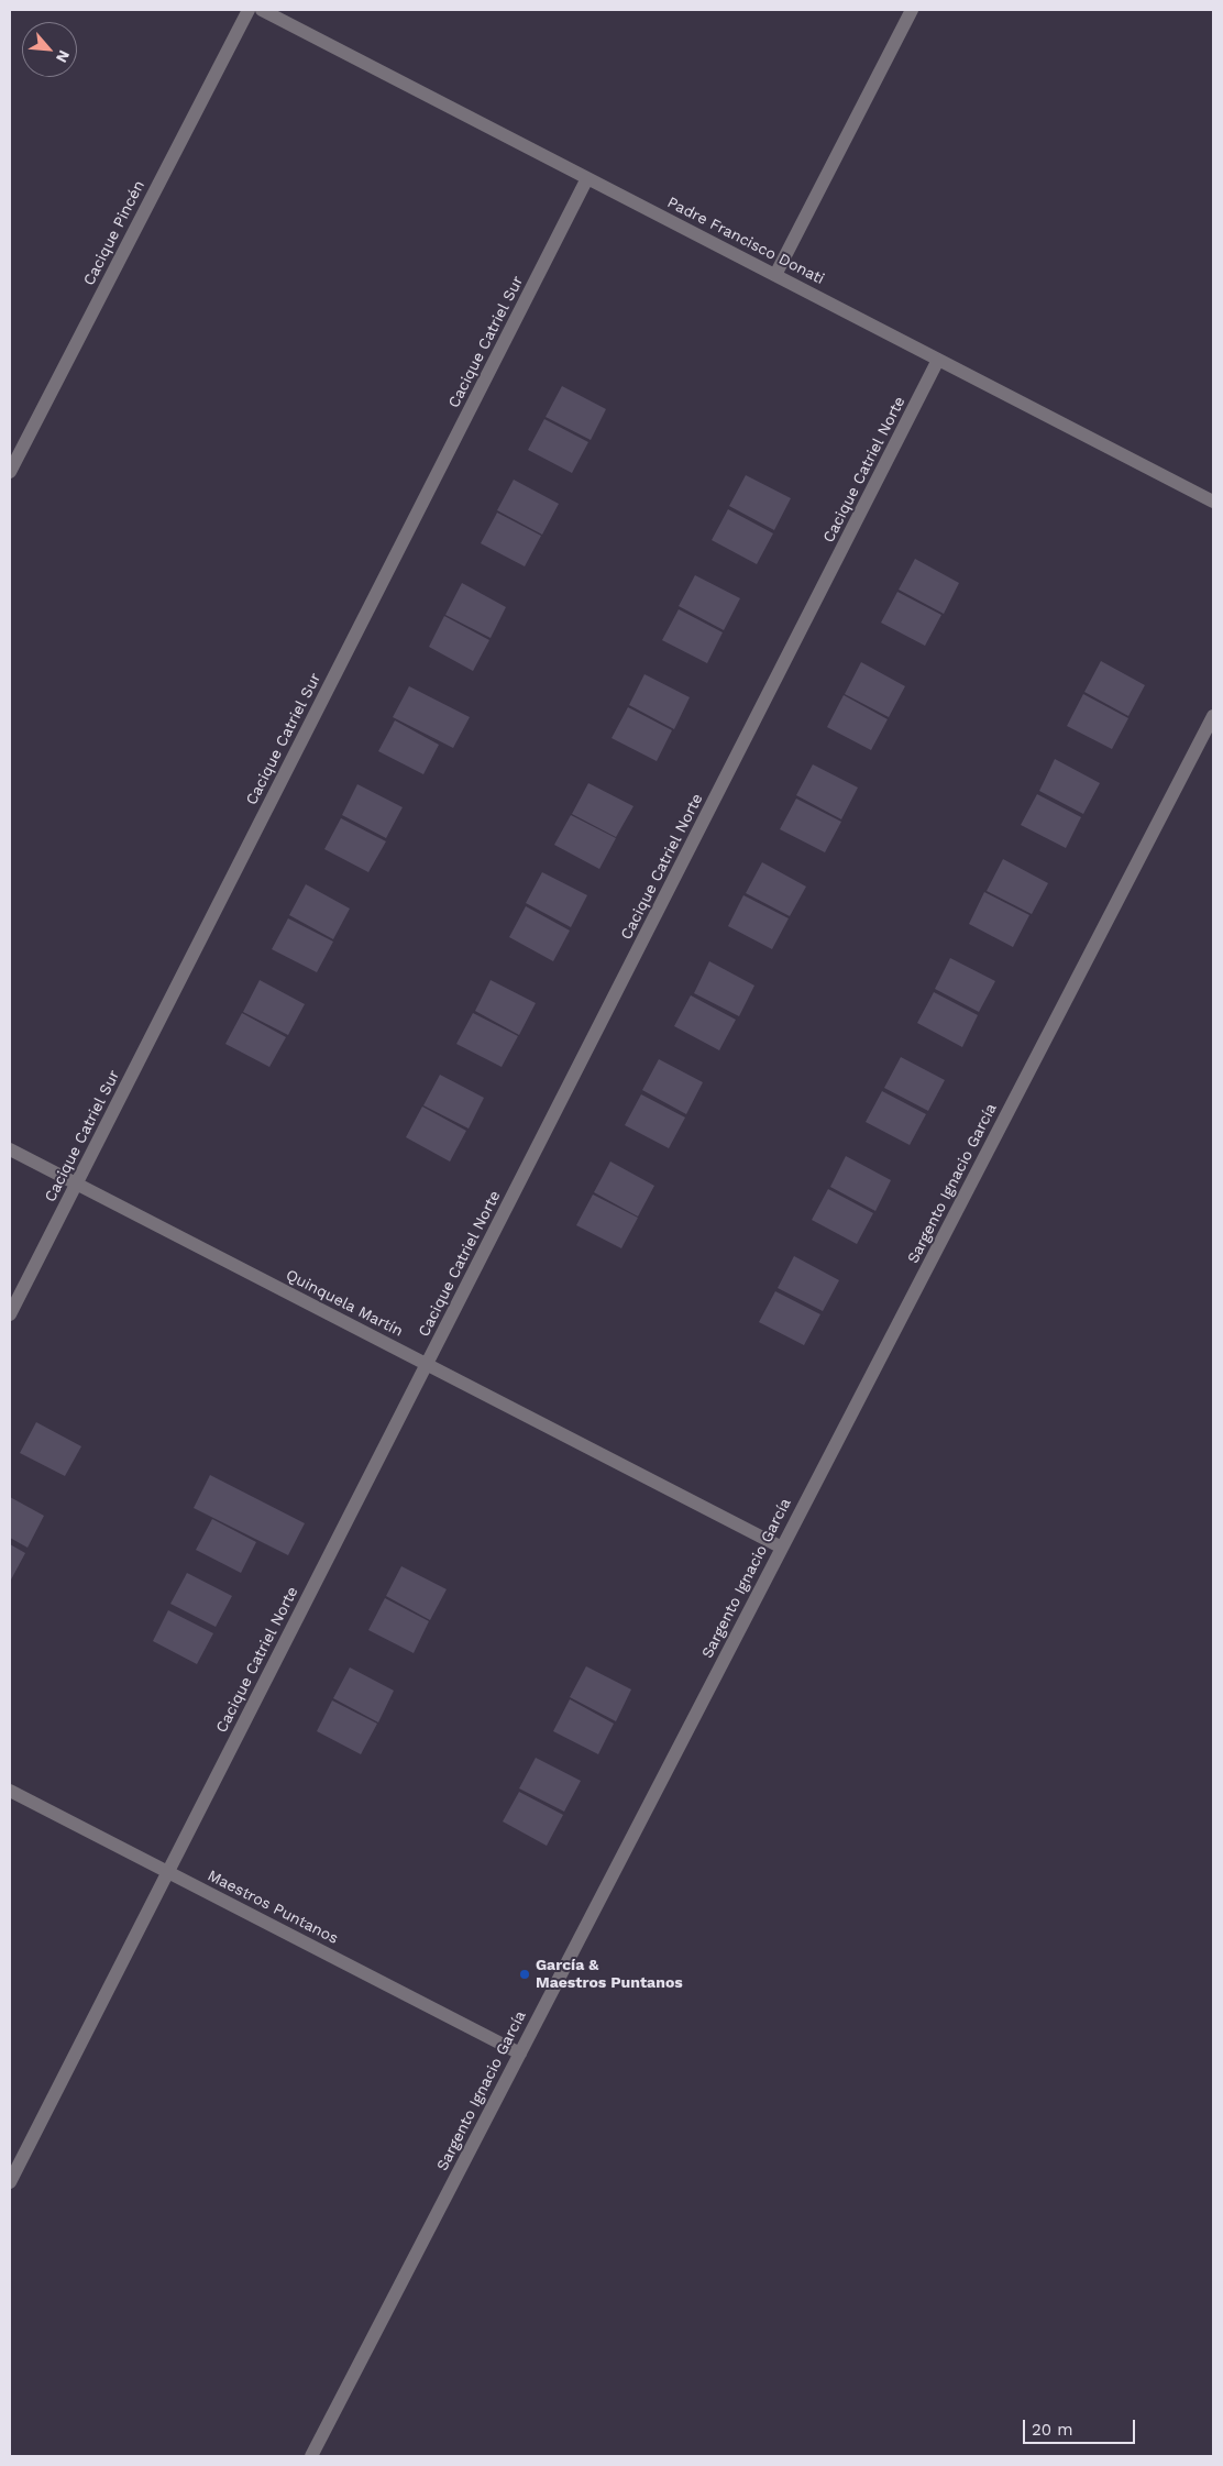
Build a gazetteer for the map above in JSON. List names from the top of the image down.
{
  "streets": {
    "street": [
      "Cacique Pincén",
      "Padre Francisco Donati",
      "Cacique Catriel Sur",
      "Cacique Catriel Norte",
      "Sargento Ignacio García",
      "Quinquela Martín",
      "Maestros Puntanos"
    ]
  },
  "crossings": [
    ["Padre Francisco Donati", "Cacique Catriel Sur"],
    ["Padre Francisco Donati", "Cacique Catriel Norte"],
    ["Cacique Catriel Sur", "Quinquela Martín"],
    ["Cacique Catriel Norte", "Quinquela Martín"],
    ["Cacique Catriel Norte", "Maestros Puntanos"],
    ["Sargento Ignacio García", "Quinquela Martín"],
    ["Sargento Ignacio García", "Maestros Puntanos"]
  ],
  "places": ["García & Maestros Puntanos"],
  "scale_bar": "20 m",
  "north": "bottom right"
}
